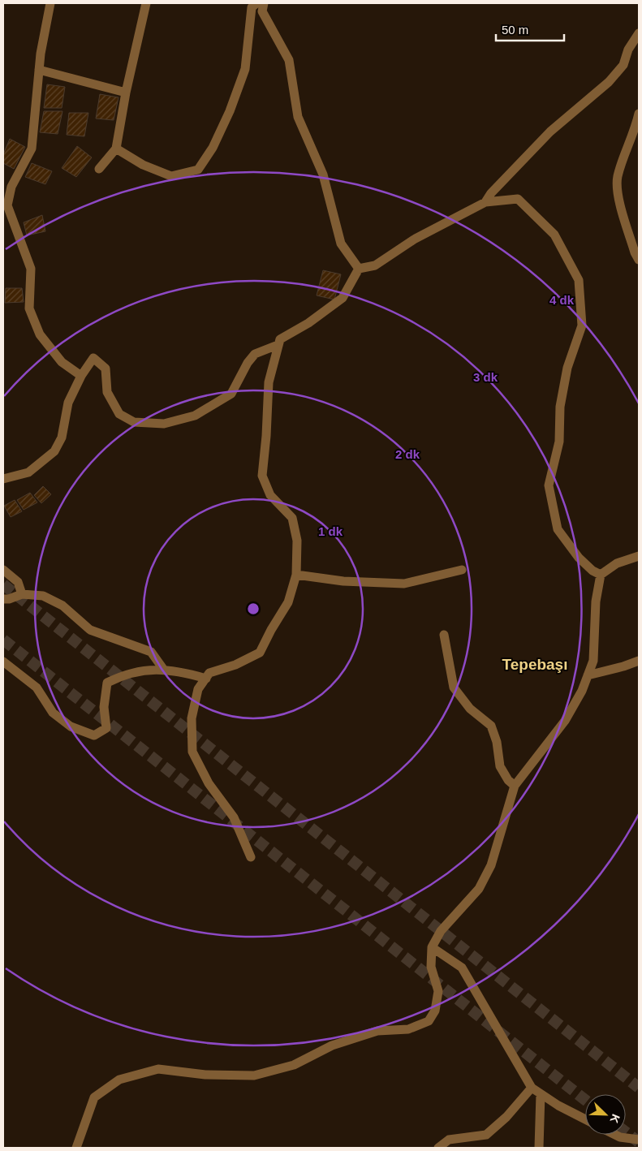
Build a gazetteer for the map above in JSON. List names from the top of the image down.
{
  "districts": ["Tepebaşı"],
  "scale_bar": "50 m",
  "north": "bottom right",
  "rings": [
    "4 dk",
    "3 dk",
    "2 dk",
    "1 dk"
  ]
}
